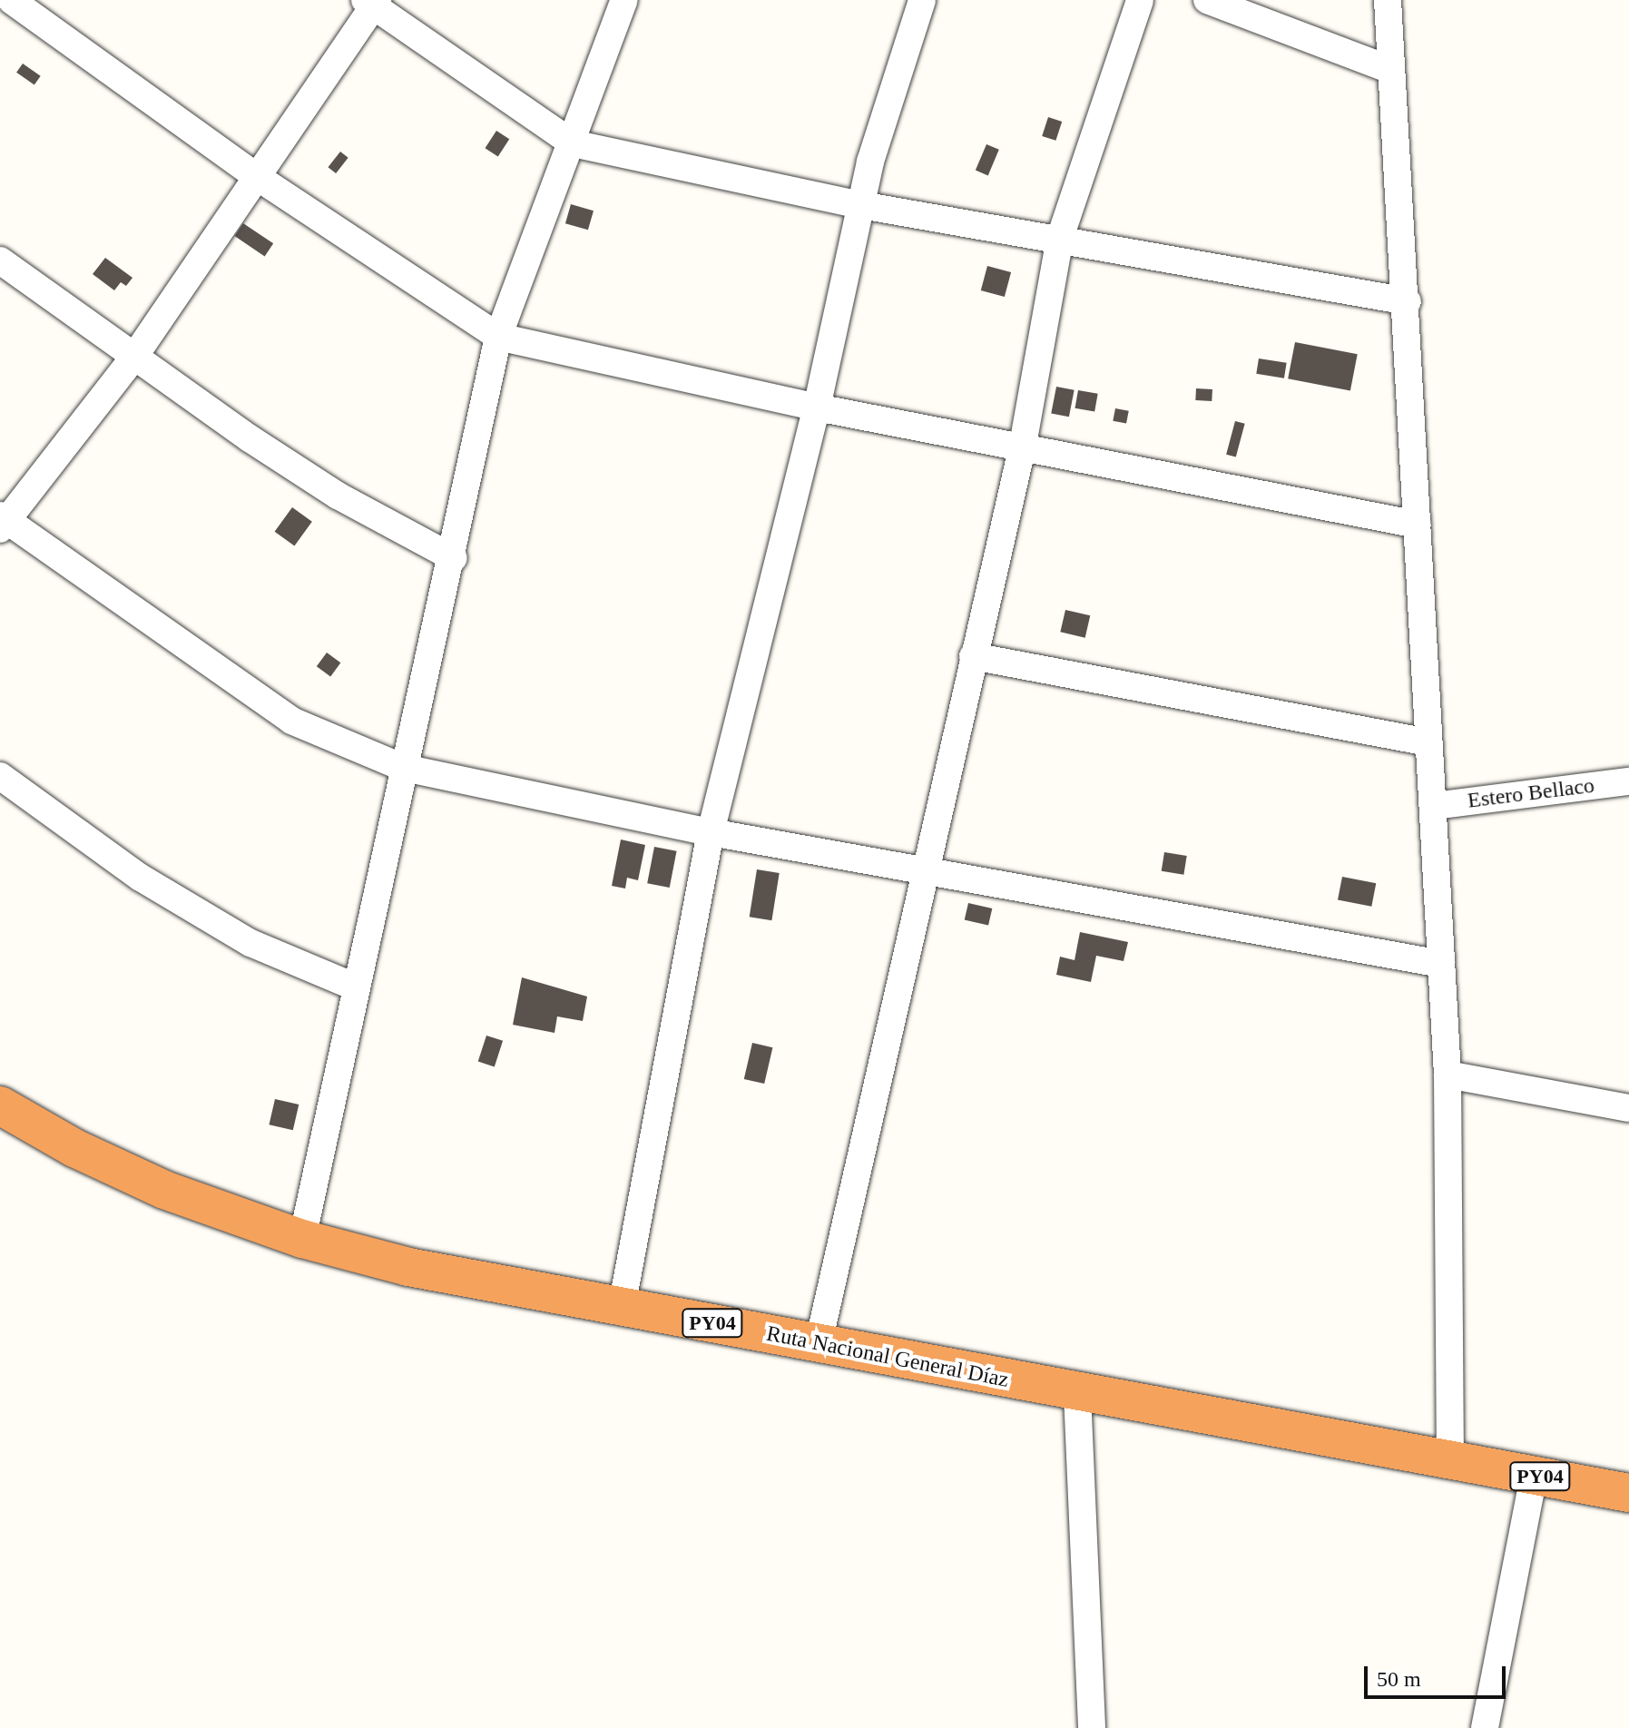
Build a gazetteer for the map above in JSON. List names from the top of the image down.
{
  "streets": {
    "highway": ["PY04", "Ruta Nacional General Díaz"],
    "street": ["Estero Bellaco"]
  },
  "scale_bar": "50 m"
}
